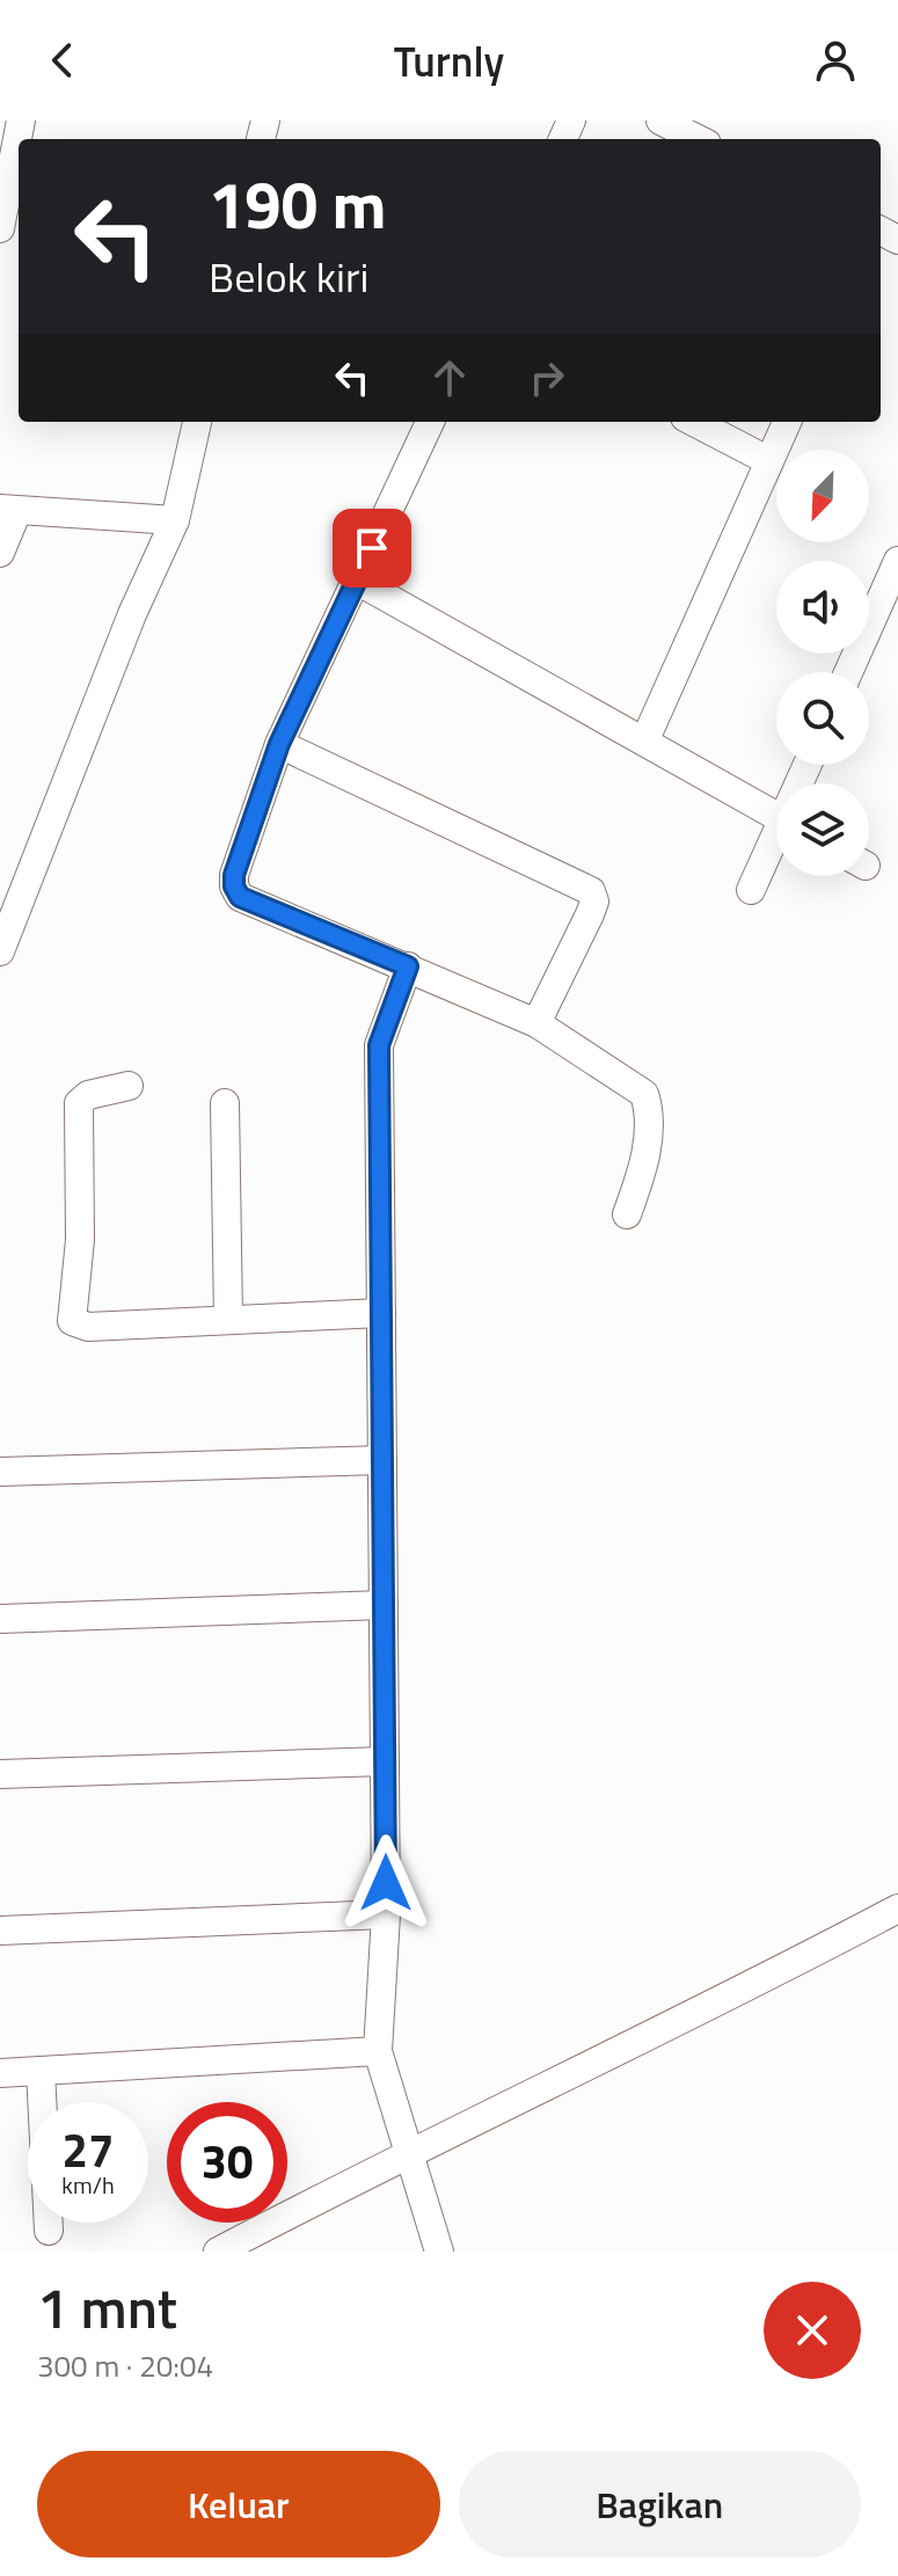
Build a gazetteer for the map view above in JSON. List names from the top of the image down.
{
  "north": "bottom left",
  "page": {
    "header": "Turnly",
    "turn": ["190 m", "Belok kiri"],
    "speed": "27 km/h",
    "limit": "30",
    "heading": ["1 mnt", "300 m · 20:04"],
    "buttons": ["Keluar", "Bagikan"]
  }
}
